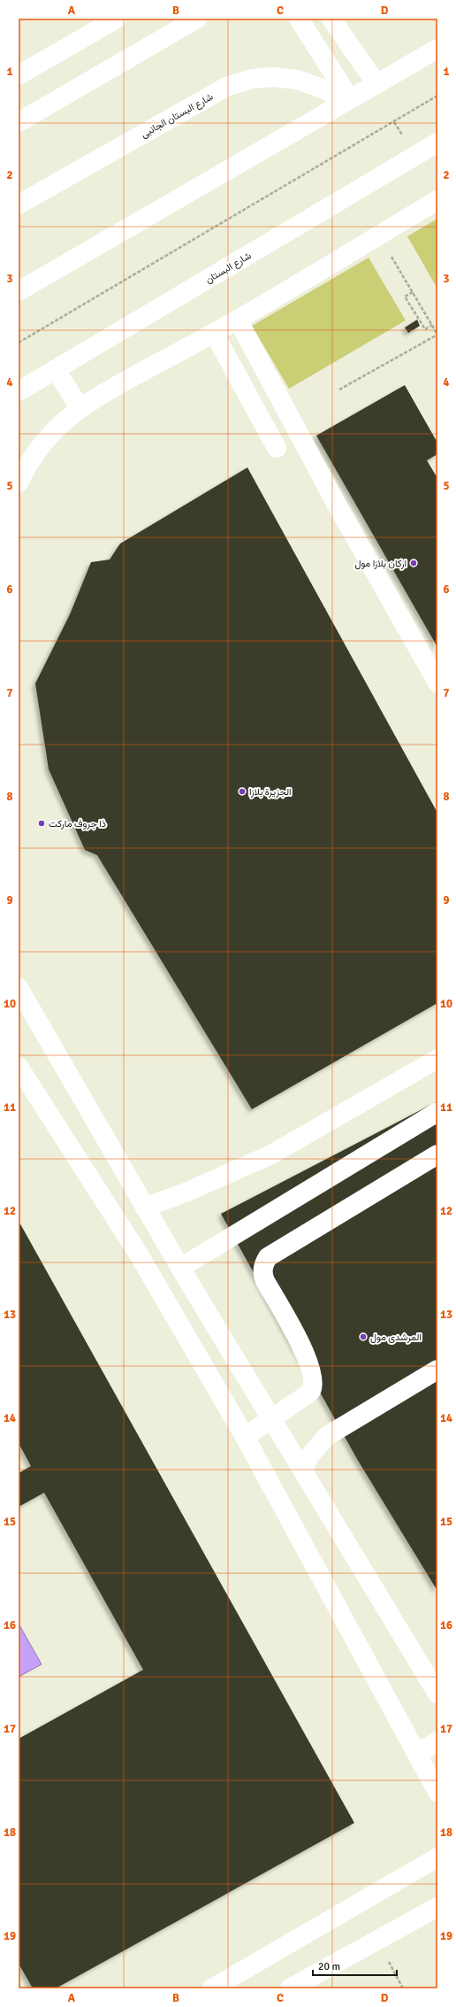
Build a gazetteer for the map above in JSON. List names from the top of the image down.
{
  "streets": {
    "street": ["شارع البستان الجانبى", "شارع البستان"]
  },
  "places": [
    "اركان بلازا مول",
    "الجزيرة بلازا",
    "ذا جروف ماركت",
    "المرشدى مول"
  ],
  "scale_bar": "20 m",
  "grid": {
    "columns": [
      "A",
      "B",
      "C",
      "D"
    ],
    "rows": [
      "1",
      "2",
      "3",
      "4",
      "5",
      "6",
      "7",
      "8",
      "9",
      "10",
      "11",
      "12",
      "13",
      "14",
      "15",
      "16",
      "17",
      "18",
      "19"
    ]
  }
}
